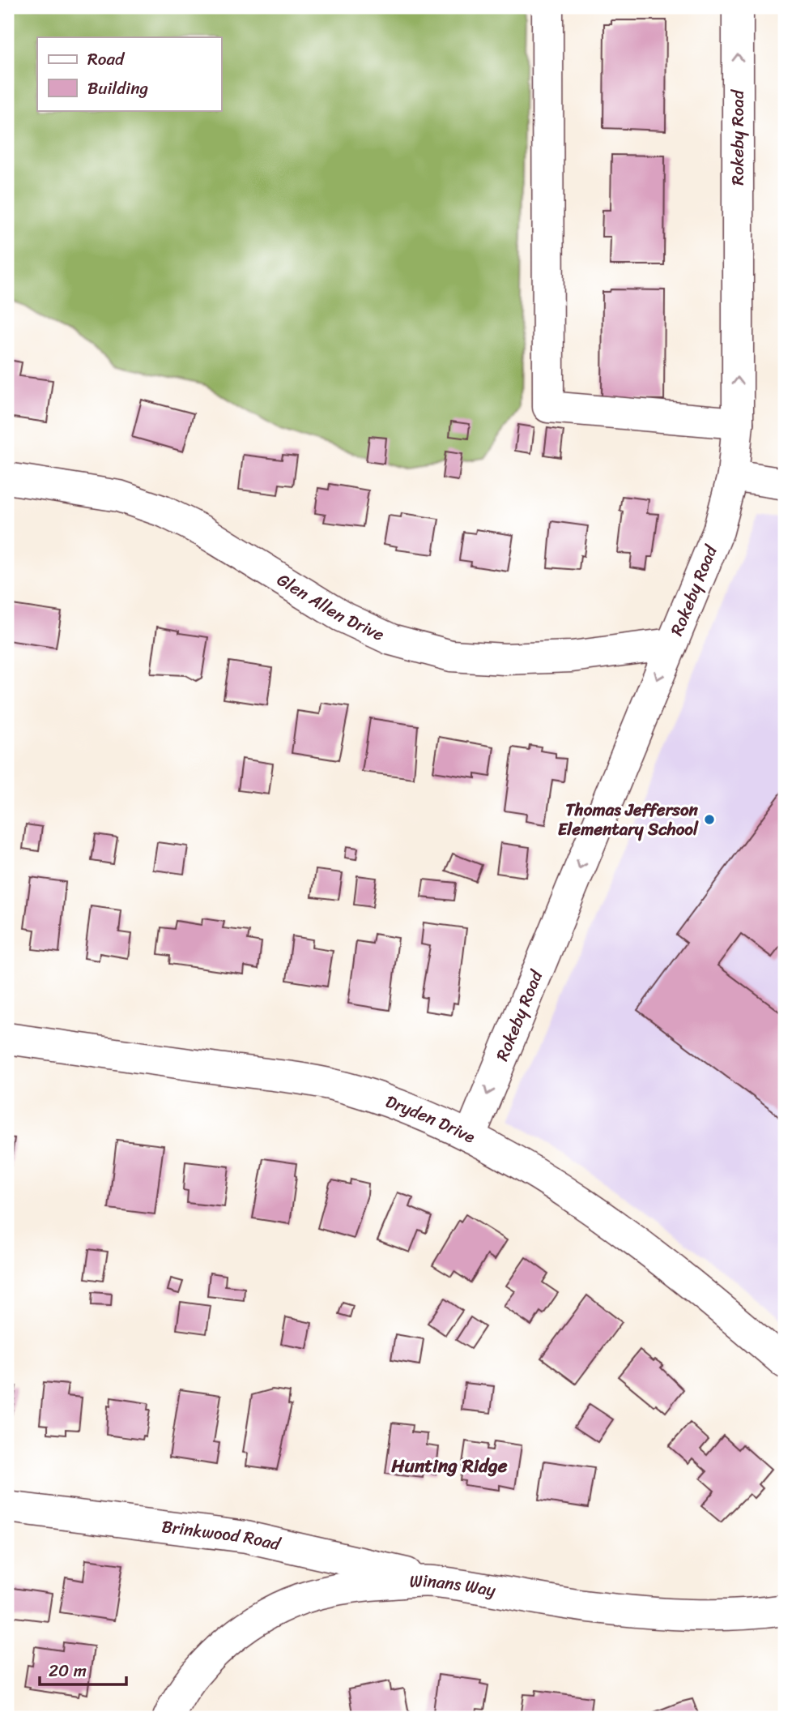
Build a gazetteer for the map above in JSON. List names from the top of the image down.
{
  "streets": {
    "street": [
      "Rokeby Road",
      "Glen Allen Drive",
      "Dryden Drive",
      "Brinkwood Road",
      "Winans Way"
    ]
  },
  "crossings": [
    ["Rokeby Road", "Glen Allen Drive"],
    ["Rokeby Road", "Dryden Drive"],
    ["Brinkwood Road", "Winans Way"]
  ],
  "districts": ["Hunting Ridge"],
  "places": ["Thomas Jefferson Elementary School"],
  "legend": ["Road", "Building"],
  "scale_bar": "20 m"
}
